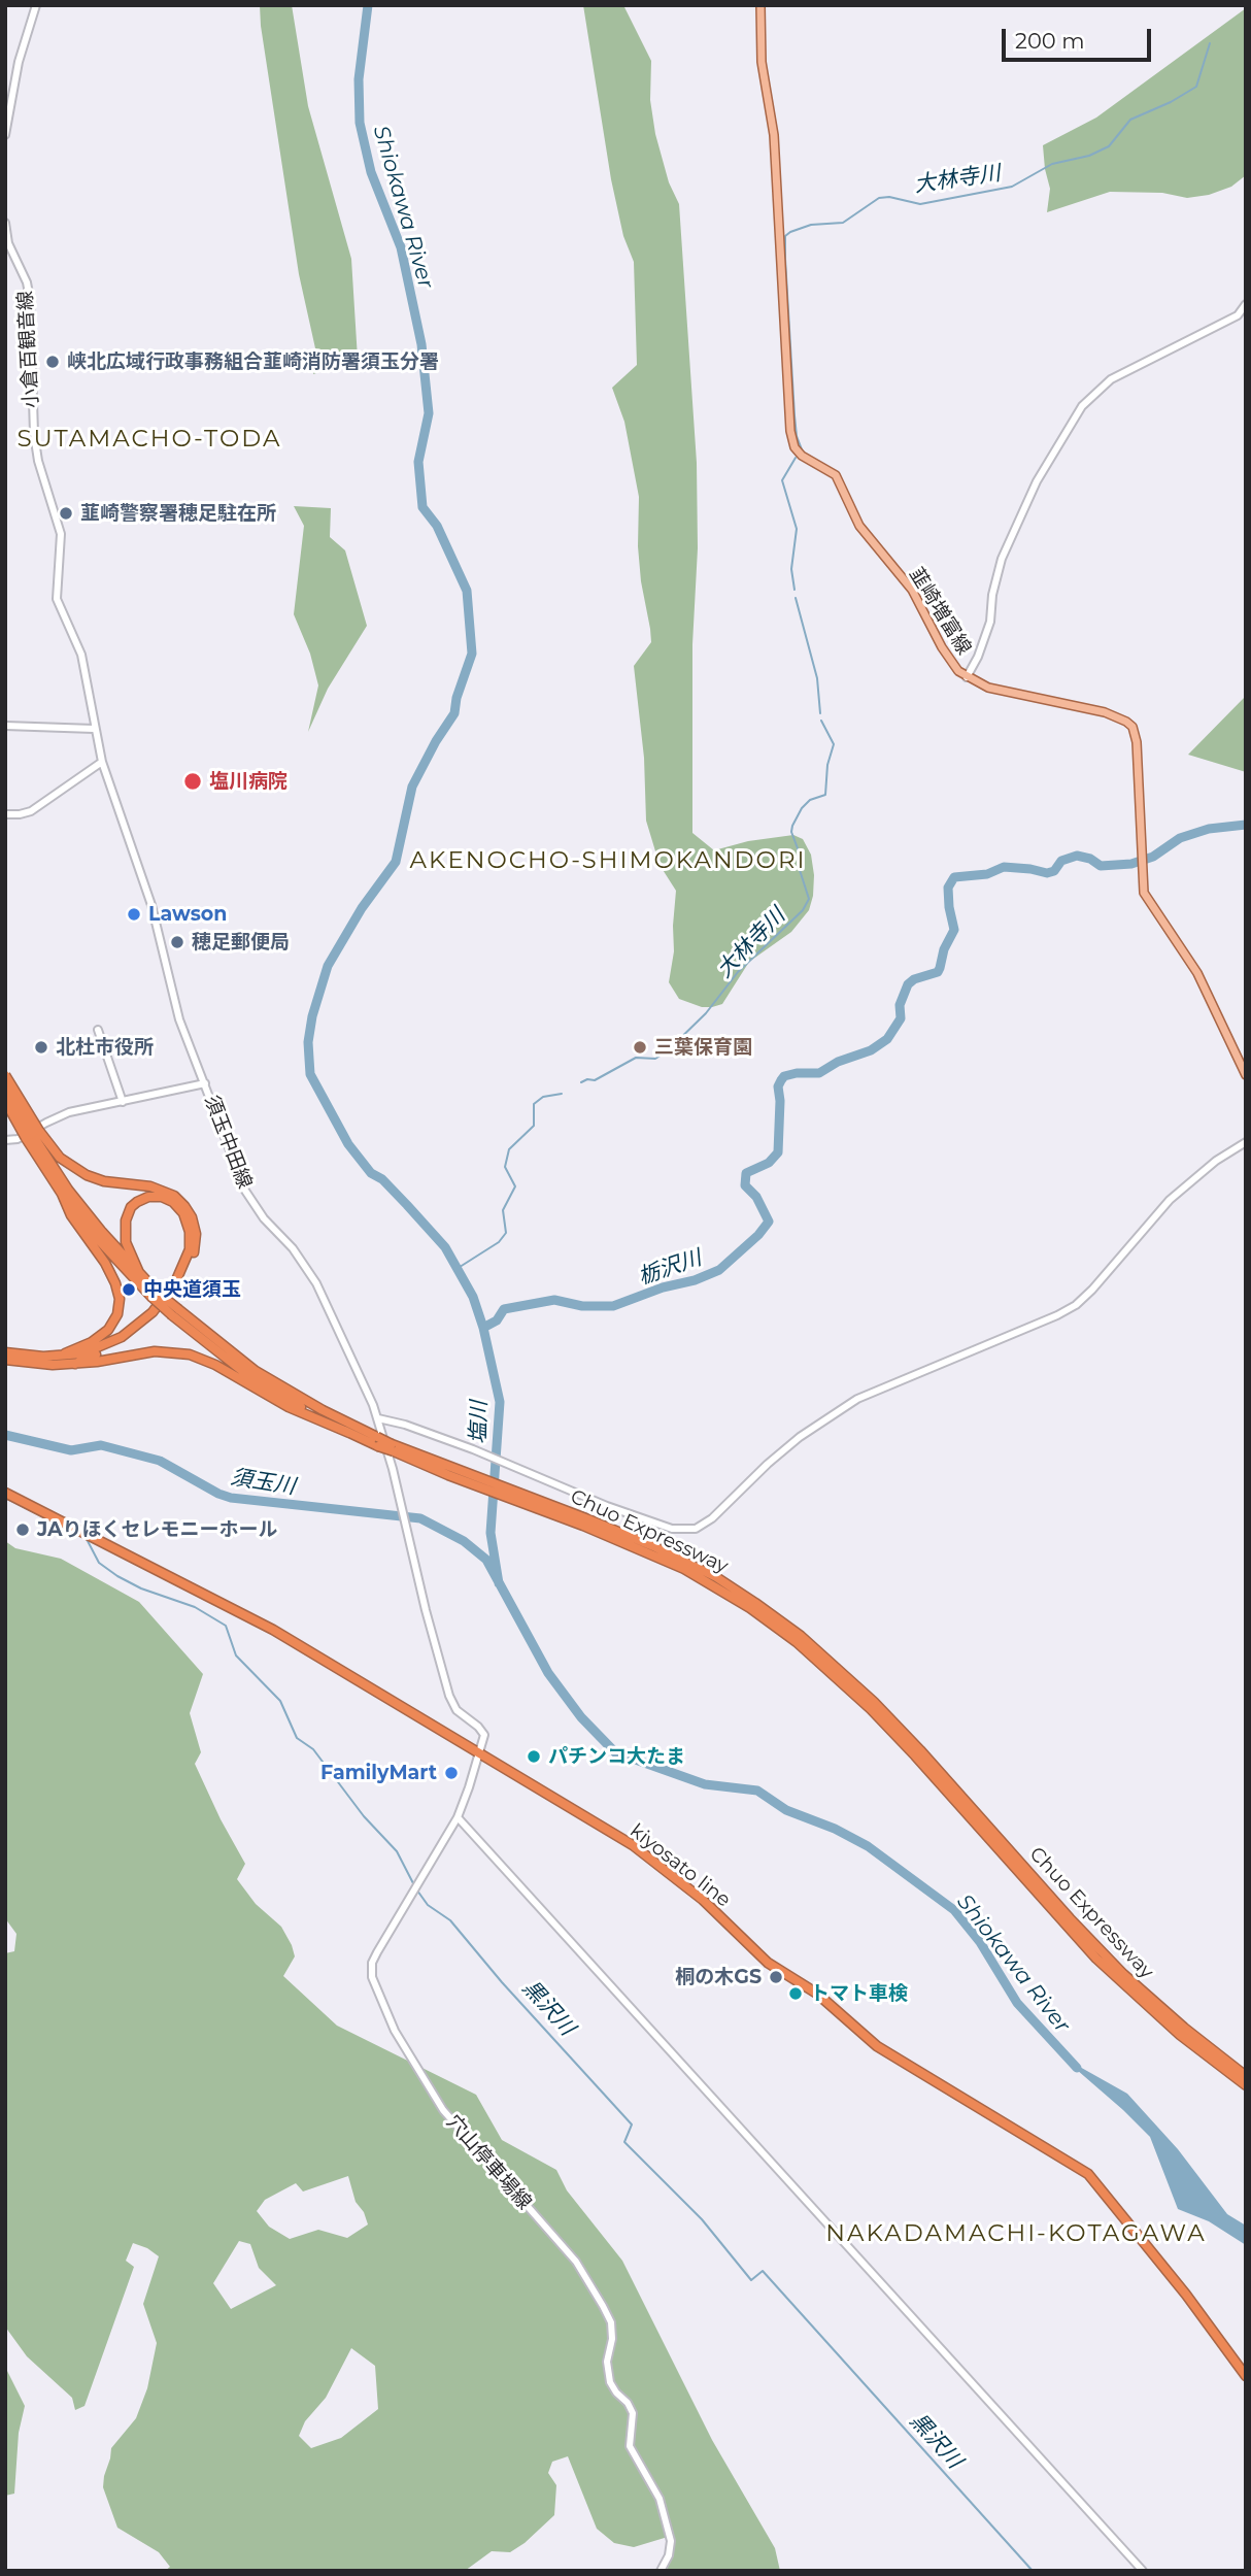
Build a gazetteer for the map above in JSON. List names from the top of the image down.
{
  "streets": {
    "highway": ["Chuo Expressway", "kiyosato line"],
    "main road": ["韮崎増富線"],
    "street": ["小倉百観音線", "須玉中田線", "穴山停車場線"]
  },
  "crossings": [
    ["小倉百観音線", "須玉中田線"],
    ["須玉中田線", "kiyosato line"],
    ["須玉中田線", "穴山停車場線"],
    ["kiyosato line", "穴山停車場線"]
  ],
  "districts": ["SUTAMACHO-TODA", "AKENOCHO-SHIMOKANDORI", "NAKADAMACHI-KOTAGAWA"],
  "water": [
    "大林寺川",
    "Shiokawa River",
    "栃沢川",
    "塩川",
    "須玉川",
    "黒沢川"
  ],
  "places": [
    "峡北広域行政事務組合韮崎消防署須玉分署",
    "韮崎警察署穂足駐在所",
    "塩川病院",
    "Lawson",
    "穂足郵便局",
    "北杜市役所",
    "三葉保育園",
    "中央道須玉",
    "JAりほくセレモニーホール",
    "パチンコ大たま",
    "FamilyMart",
    "桐の木GS",
    "トマト車検"
  ],
  "scale_bar": "200 m"
}
